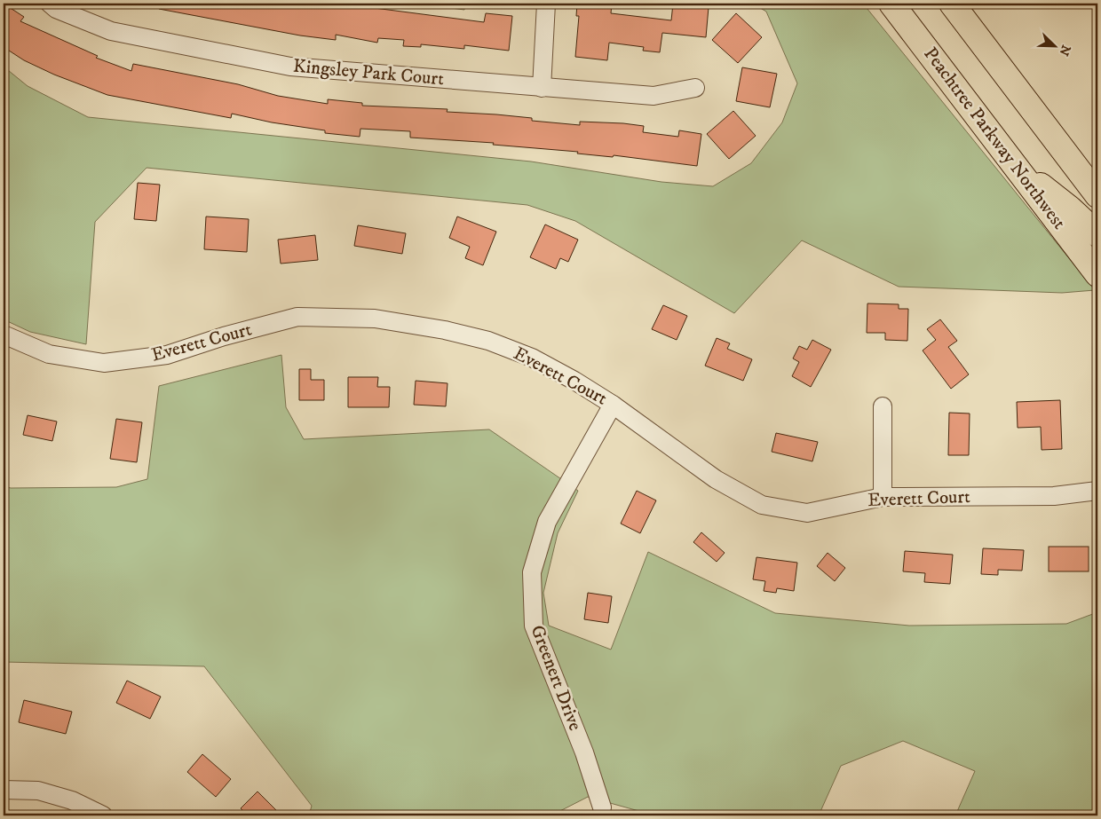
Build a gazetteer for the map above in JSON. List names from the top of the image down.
{
  "streets": {
    "highway": ["Peachtree Parkway Northwest"],
    "street": ["Kingsley Park Court", "Everett Court", "Greenert Drive"]
  },
  "crossings": [
    ["Everett Court", "Greenert Drive"]
  ],
  "north": "bottom right"
}
